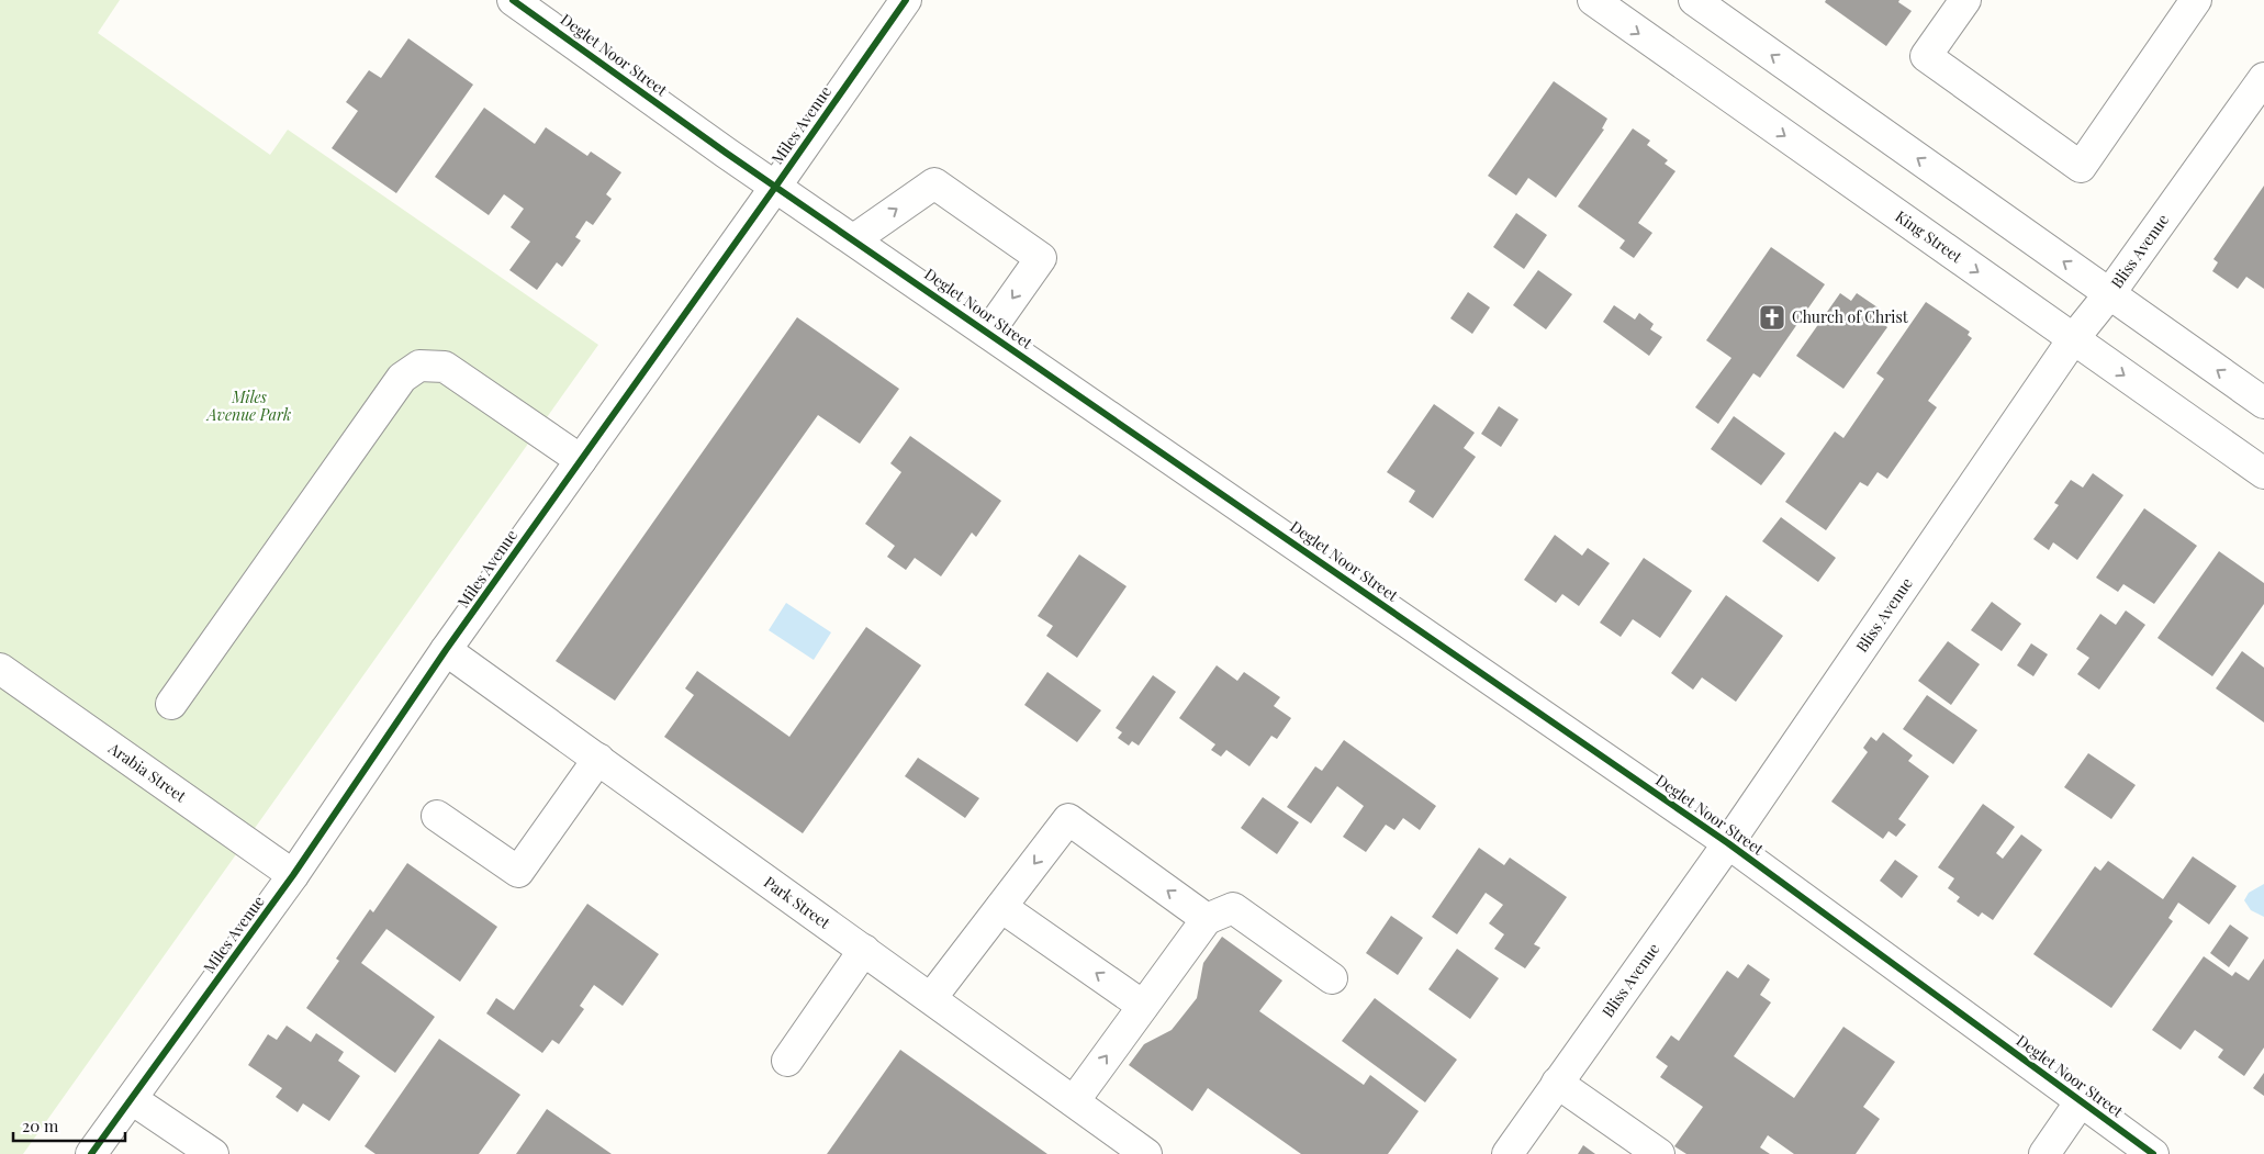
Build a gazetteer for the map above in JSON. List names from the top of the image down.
{
  "streets": {
    "street": [
      "Deglet Noor Street",
      "Miles Avenue",
      "King Street",
      "Bliss Avenue",
      "Arabia Street",
      "Park Street"
    ]
  },
  "crossings": [
    ["Deglet Noor Street", "Miles Avenue"],
    ["Deglet Noor Street", "Bliss Avenue"],
    ["Miles Avenue", "Arabia Street"],
    ["Miles Avenue", "Park Street"],
    ["King Street", "Bliss Avenue"]
  ],
  "parks": ["Miles Avenue Park"],
  "places": {
    "church": ["Church of Christ"]
  },
  "scale_bar": "20 m"
}
